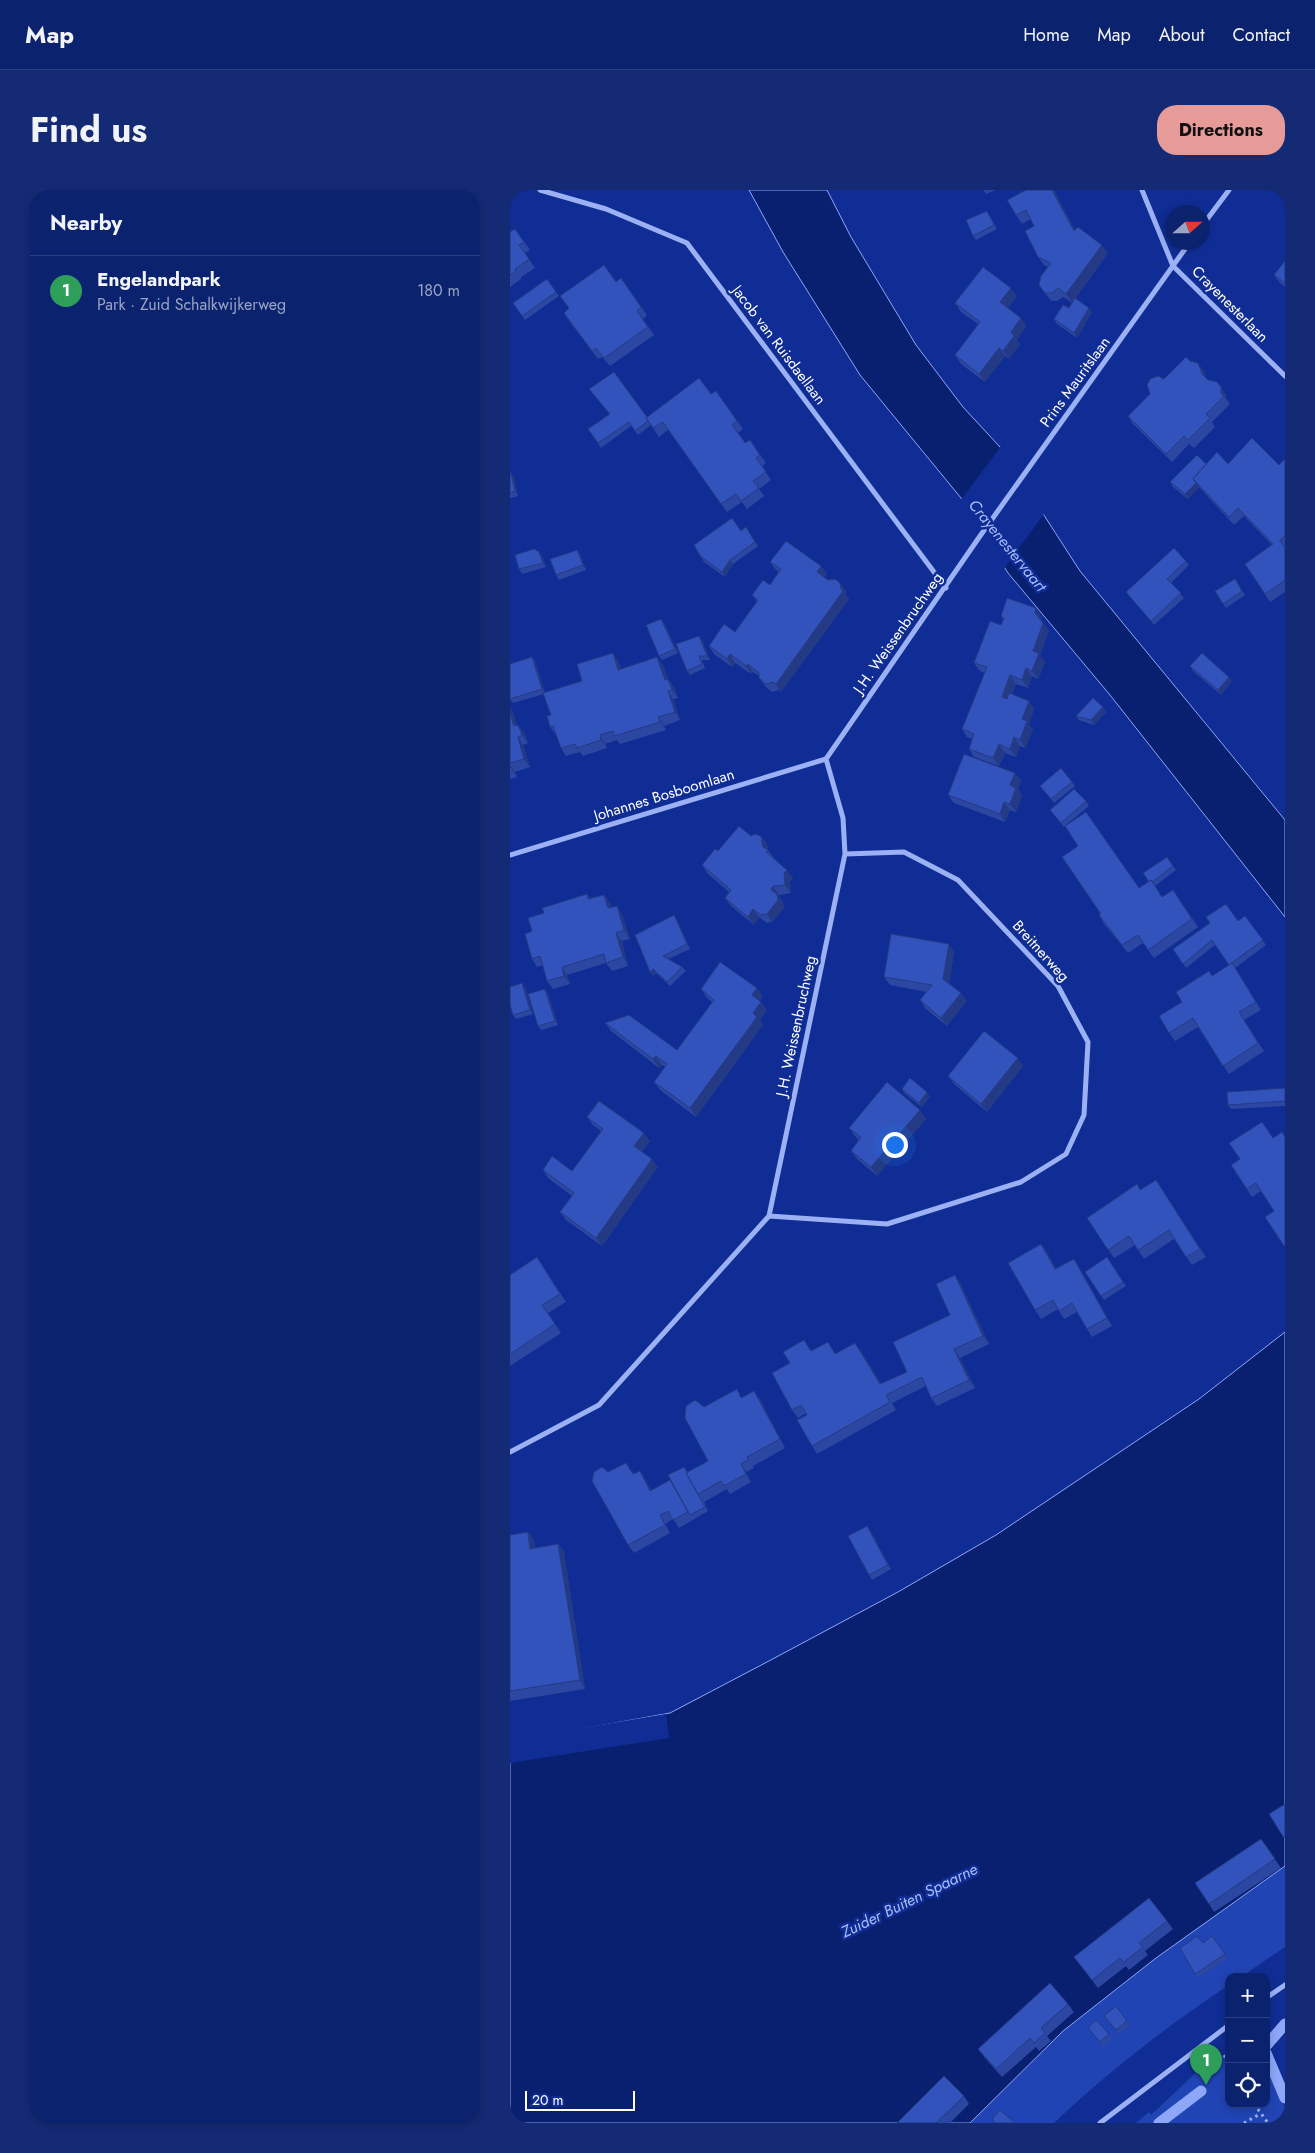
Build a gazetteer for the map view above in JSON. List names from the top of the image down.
{
  "streets": {
    "street": [
      "Crayenesterlaan",
      "Jacob van Ruisdaellaan",
      "Prins Mauritslaan",
      "J.H. Weissenbruchweg",
      "Johannes Bosboomlaan",
      "Breitnerweg"
    ]
  },
  "crossings": [
    ["Crayenesterlaan", "Prins Mauritslaan"],
    ["Jacob van Ruisdaellaan", "J.H. Weissenbruchweg"],
    ["Prins Mauritslaan", "J.H. Weissenbruchweg"],
    ["J.H. Weissenbruchweg", "Johannes Bosboomlaan"],
    ["J.H. Weissenbruchweg", "Breitnerweg"]
  ],
  "water": ["Crayenestervaart", "Zuider Buiten Spaarne"],
  "scale_bar": "20 m",
  "north": "right",
  "page": {
    "header": "Map",
    "nav": [
      "Home",
      "Map",
      "About",
      "Contact"
    ],
    "title": "Find us",
    "buttons": "Directions",
    "heading": "Nearby",
    "list": [
      {
        "mark": "1",
        "name": "Engelandpark",
        "note": "Park · Zuid Schalkwijkerweg",
        "value": "180 m"
      }
    ],
    "map_buttons": ["+", "−"],
    "pins": "1",
    "scale": "20 m"
  }
}
